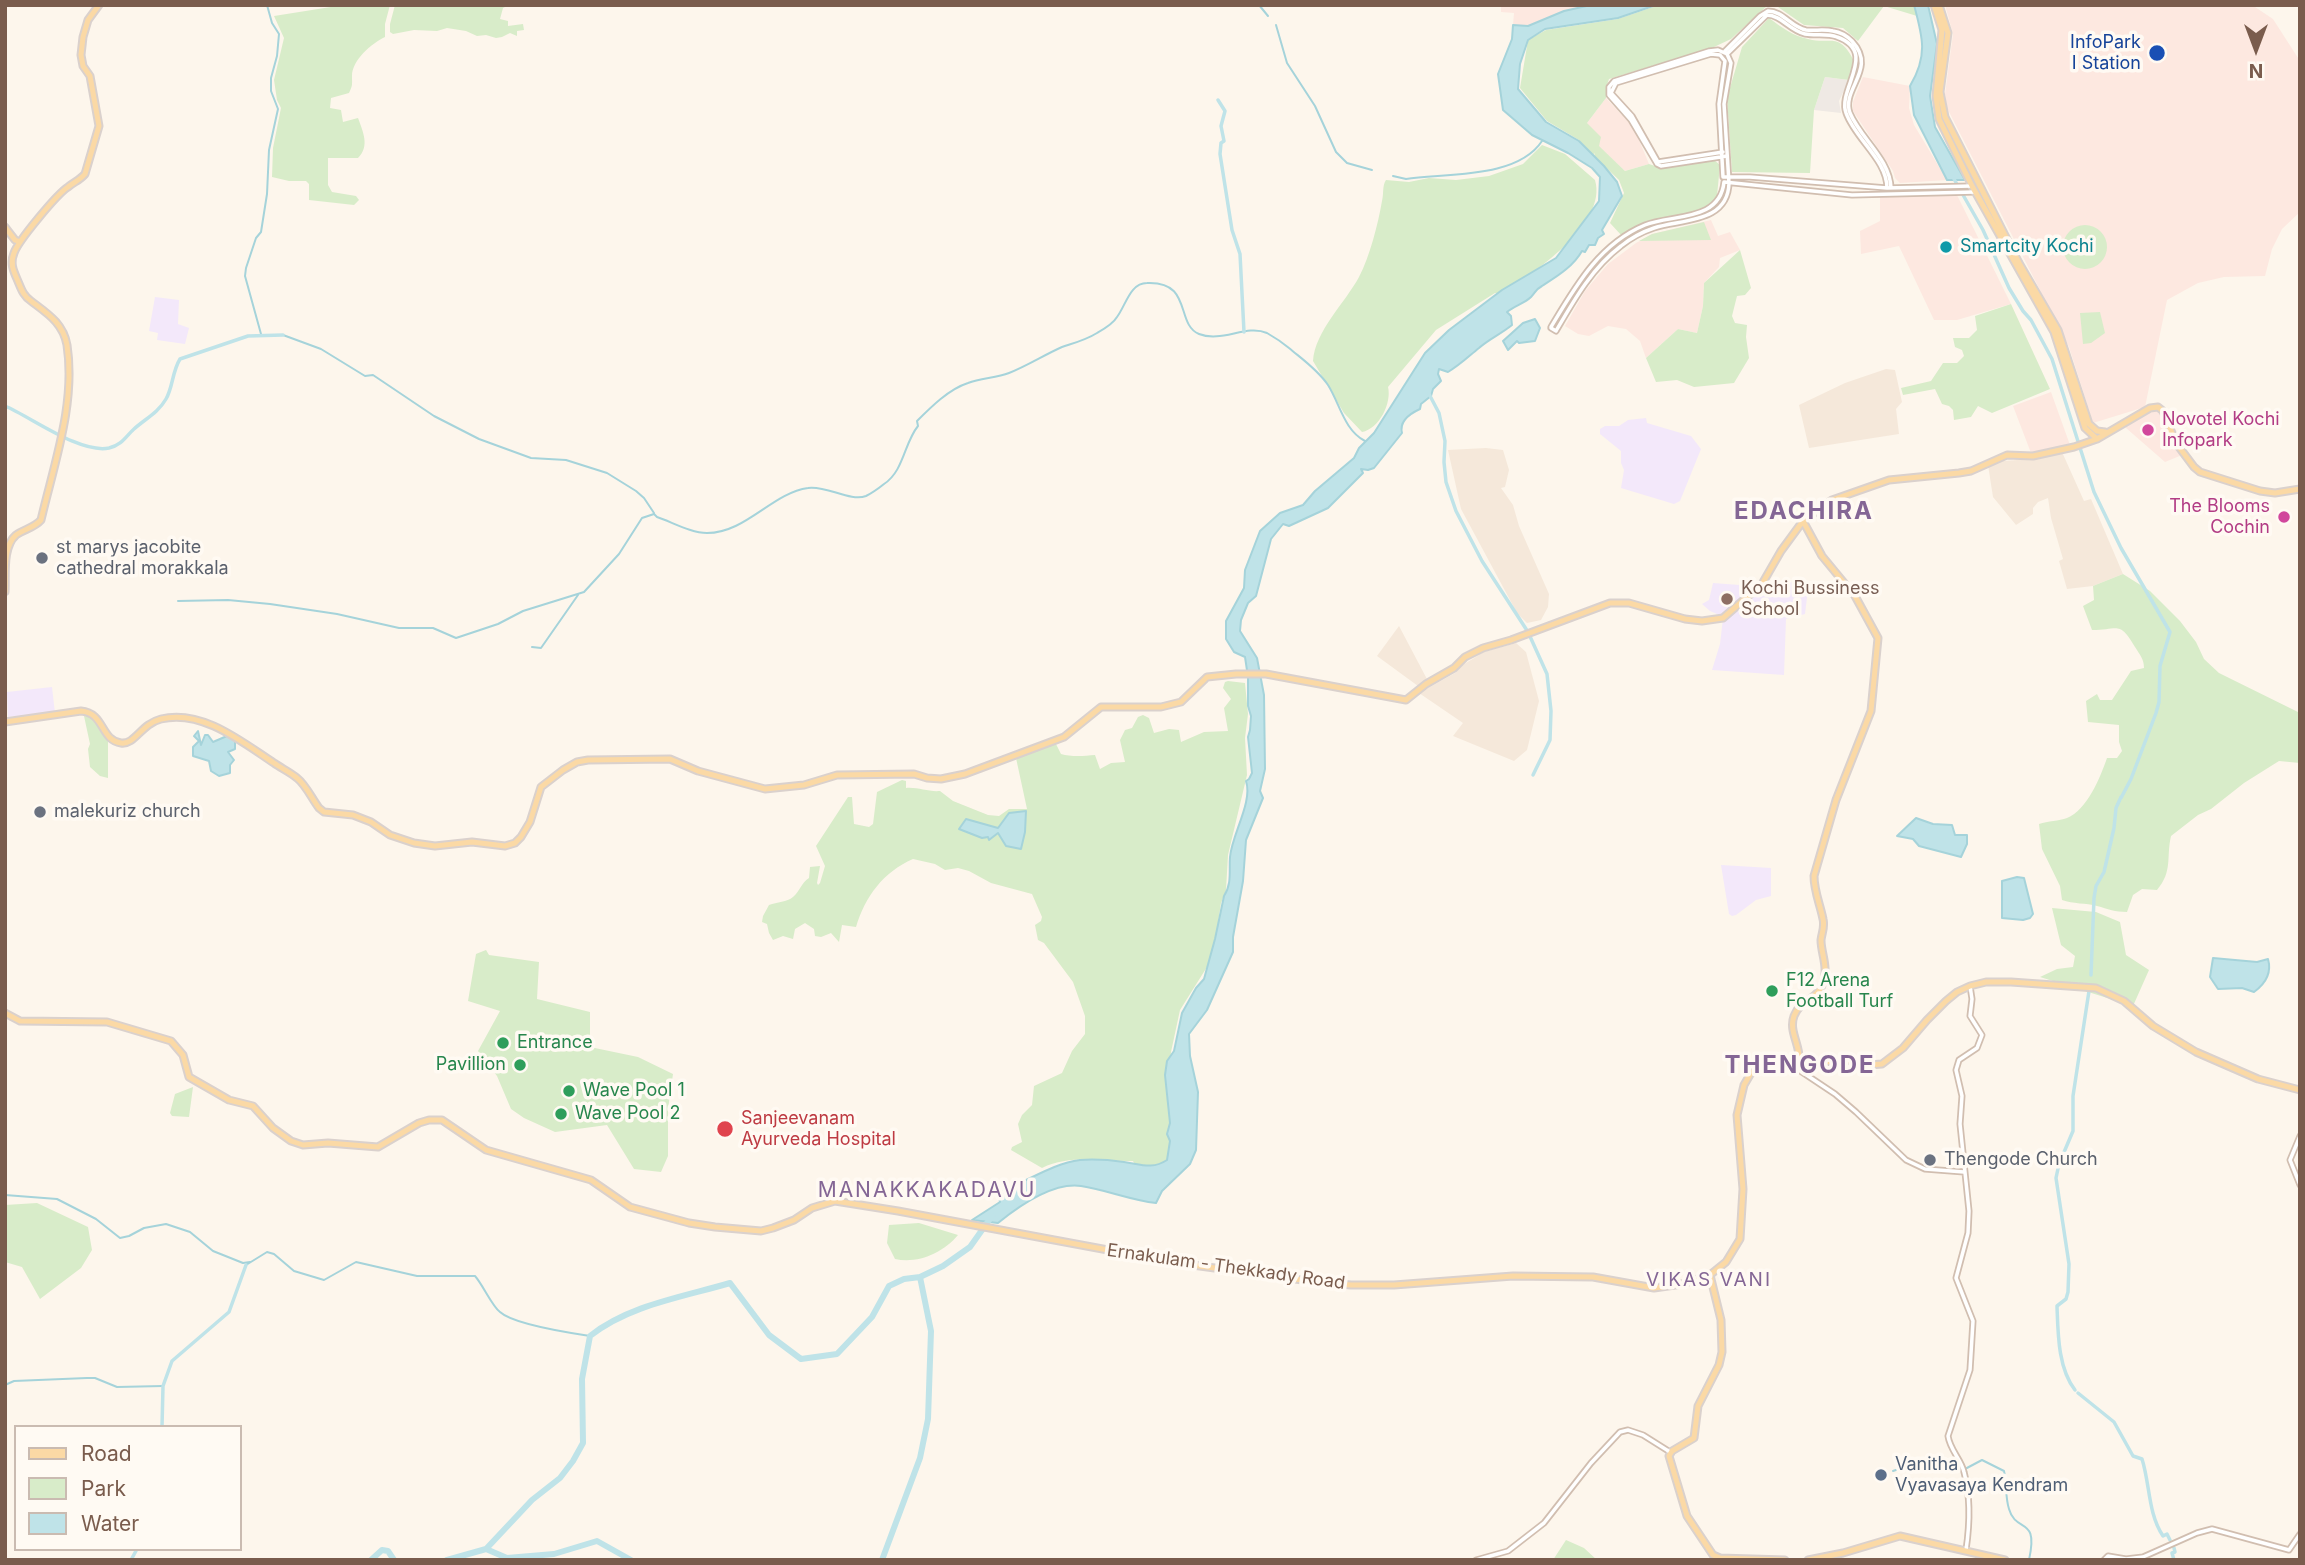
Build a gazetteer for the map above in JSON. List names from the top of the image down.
{
  "streets": {
    "main road": ["Ernakulam - Thekkady Road"]
  },
  "districts": [
    "EDACHIRA",
    "THENGODE",
    "MANAKKAKADAVU",
    "VIKAS VANI"
  ],
  "places": [
    "InfoPark I Station",
    "Smartcity Kochi",
    "Novotel Kochi Infopark",
    "The Blooms Cochin",
    "st marys jacobite cathedral morakkala",
    "Kochi Bussiness School",
    "malekuriz church",
    "F12 Arena Football Turf",
    "Entrance",
    "Pavillion",
    "Wave Pool 1",
    "Wave Pool 2",
    "Sanjeevanam Ayurveda Hospital",
    "Thengode Church",
    "Vanitha Vyavasaya Kendram"
  ],
  "legend": ["Road", "Park", "Water"],
  "north": "bottom"
}
